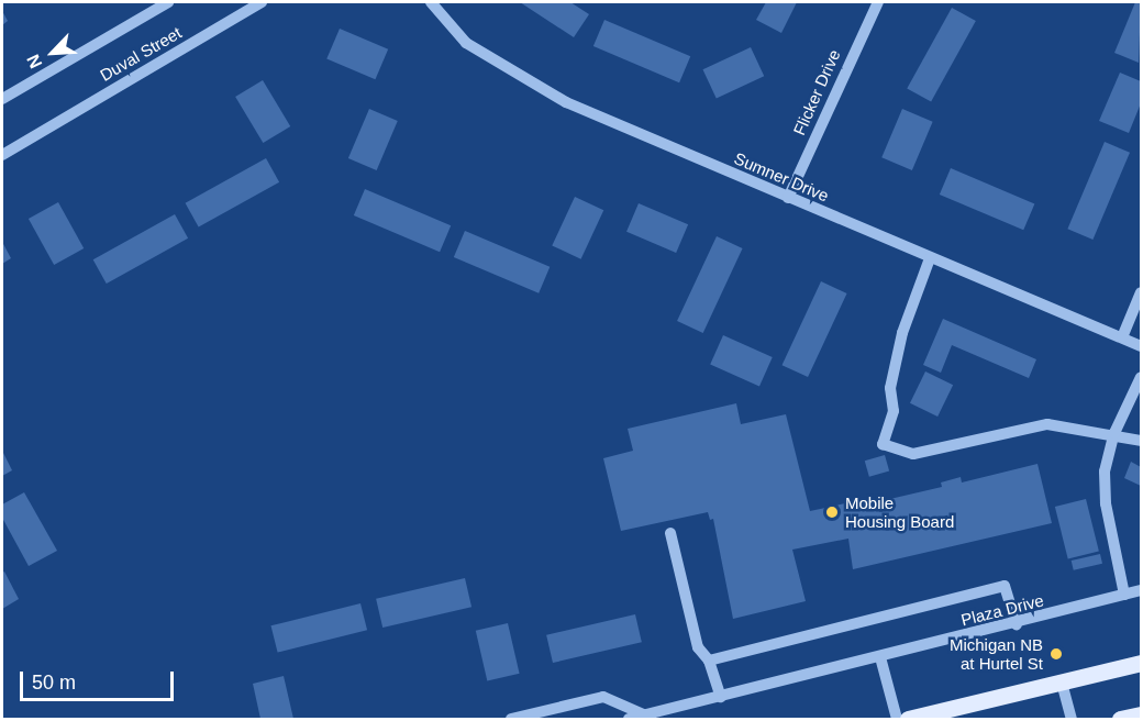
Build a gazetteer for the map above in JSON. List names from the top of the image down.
{
  "streets": {
    "street": [
      "Duval Street",
      "Flicker Drive",
      "Sumner Drive",
      "Plaza Drive"
    ]
  },
  "crossings": [
    ["Flicker Drive", "Sumner Drive"]
  ],
  "places": ["Mobile Housing Board", "Michigan NB at Hurtel St"],
  "scale_bar": "50 m",
  "north": "bottom left"
}
